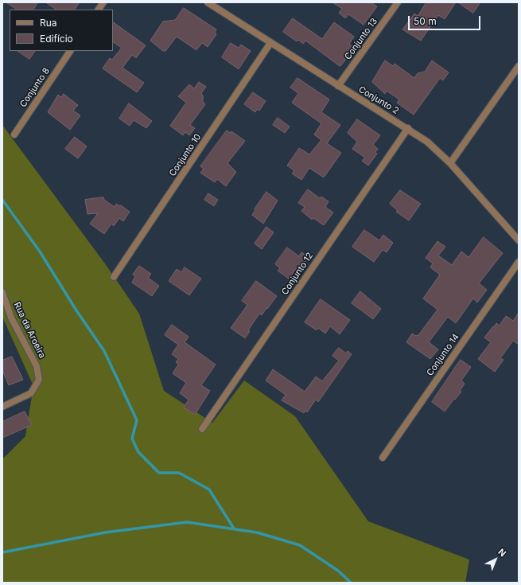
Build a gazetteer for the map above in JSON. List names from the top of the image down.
{
  "streets": {
    "street": [
      "Conjunto 13",
      "Conjunto 8",
      "Conjunto 2",
      "Conjunto 10",
      "Conjunto 12",
      "Rua da Aroeira",
      "Conjunto 14"
    ]
  },
  "crossings": [
    ["Conjunto 13", "Conjunto 2"],
    ["Conjunto 2", "Conjunto 10"],
    ["Conjunto 2", "Conjunto 12"]
  ],
  "legend": ["Rua", "Edifício"],
  "scale_bar": "50 m",
  "north": "top right"
}
